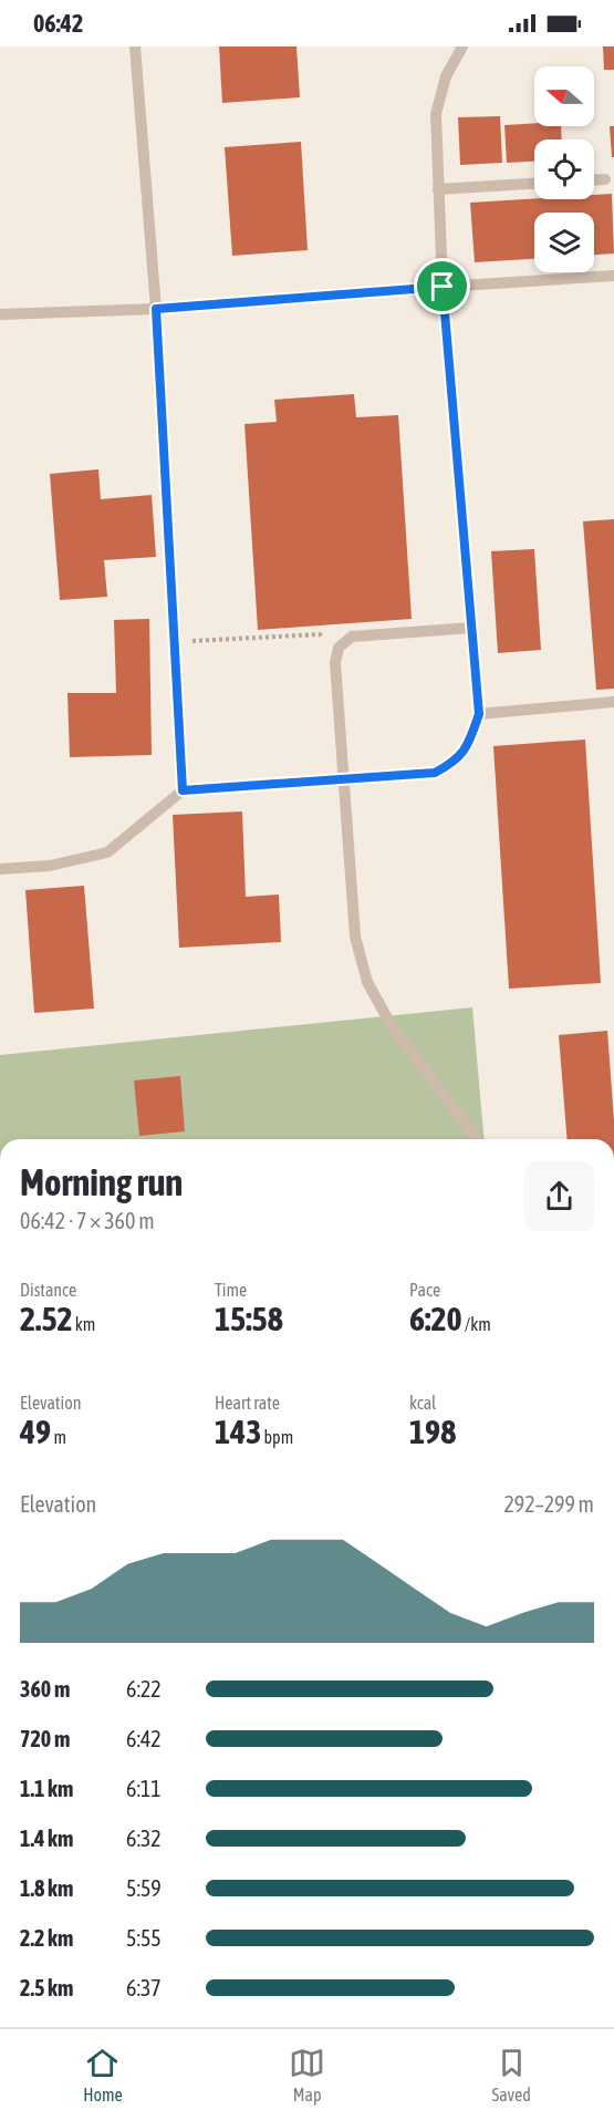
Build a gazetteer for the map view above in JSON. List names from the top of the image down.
{
  "north": "left",
  "page": {
    "status": "06:42",
    "heading": ["Morning run", "06:42 · 7 × 360 m"],
    "stats": [
      ["Distance", "2.52 km"],
      ["Time", "15:58"],
      ["Pace", "6:20 /km"],
      ["Elevation", "49 m"],
      ["Heart rate", "143 bpm"],
      ["kcal", "198"]
    ],
    "chart": ["Elevation", "292–299 m"],
    "list": [
      {
        "name": "360 m",
        "note": "6:22"
      },
      {
        "name": "720 m",
        "note": "6:42"
      },
      {
        "name": "1.1 km",
        "note": "6:11"
      },
      {
        "name": "1.4 km",
        "note": "6:32"
      },
      {
        "name": "1.8 km",
        "note": "5:59"
      },
      {
        "name": "2.2 km",
        "note": "5:55"
      },
      {
        "name": "2.5 km",
        "note": "6:37"
      }
    ],
    "tabs": ["Home", "Map", "Saved"]
  }
}
